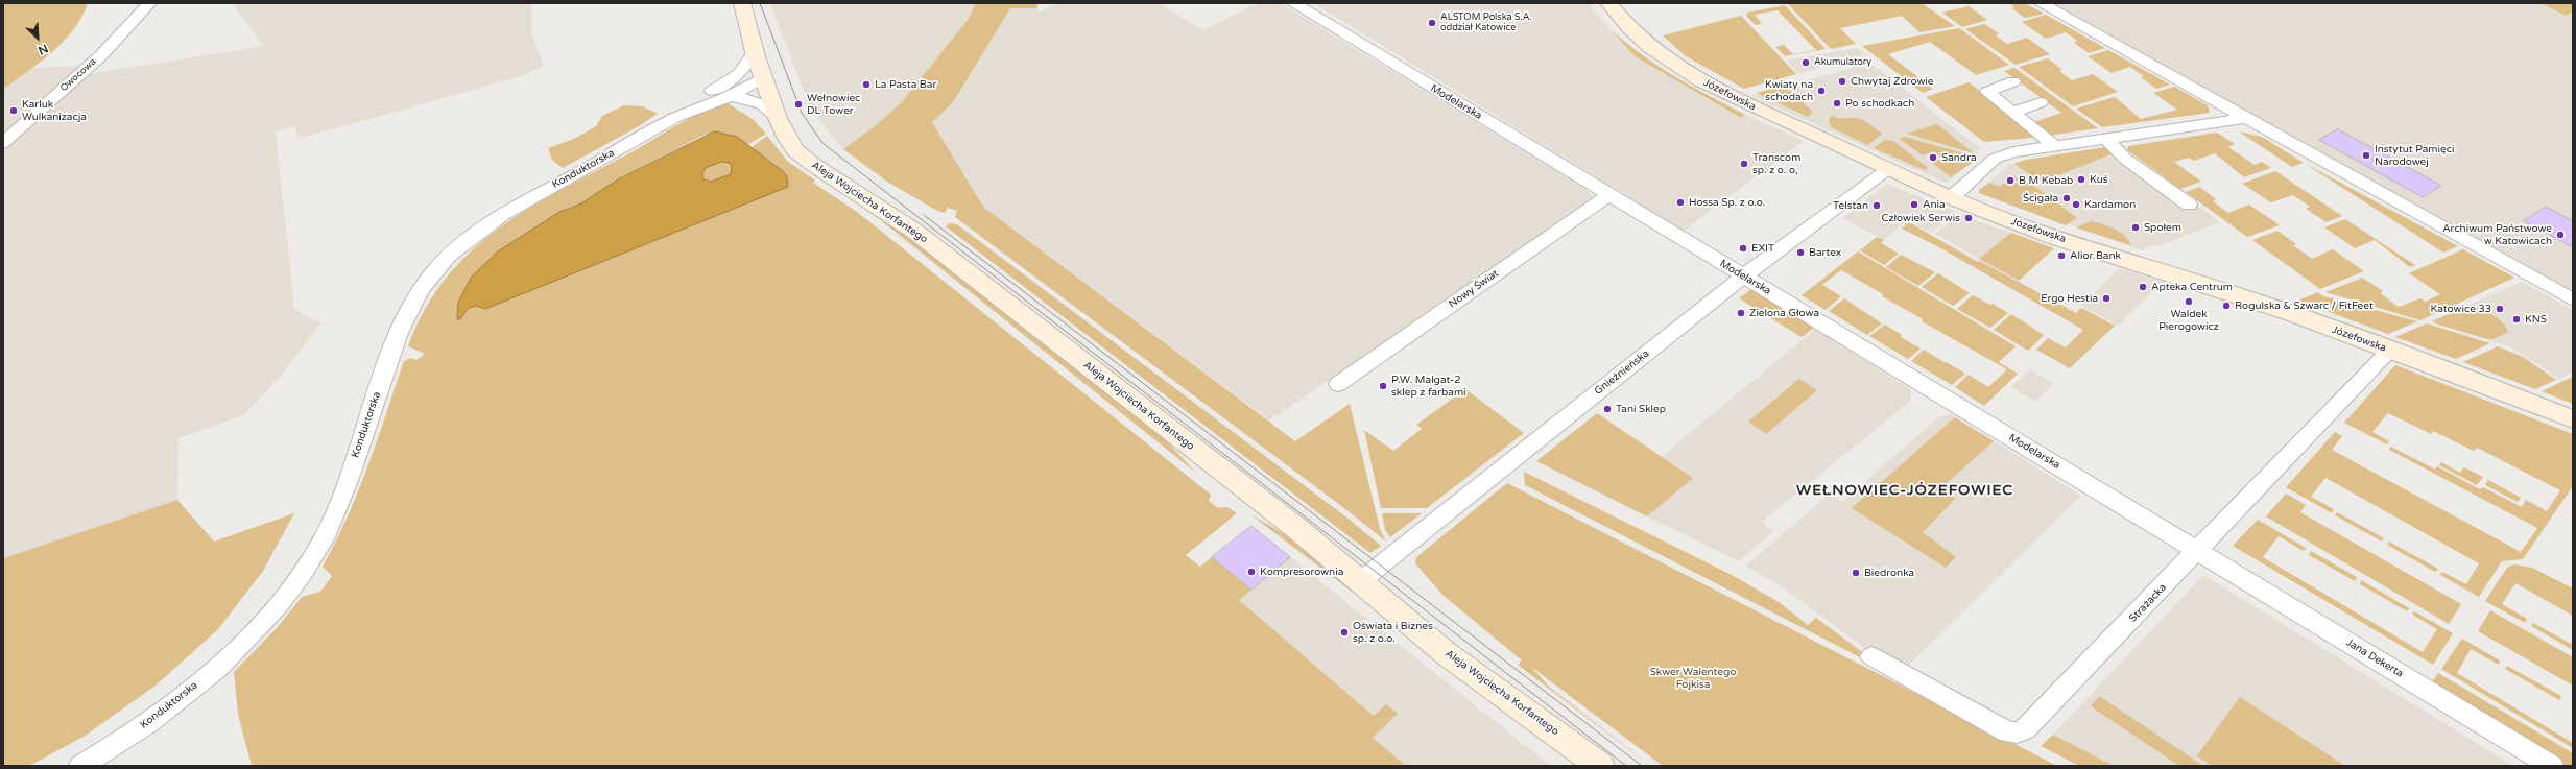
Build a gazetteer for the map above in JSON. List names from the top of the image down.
{
  "streets": {
    "main road": ["Józefowska", "Aleja Wojciecha Korfantego"],
    "street": [
      "Owocowa",
      "Modelarska",
      "Konduktorska",
      "Nowy Świat",
      "Gnieźnieńska",
      "Strażacka",
      "Jana Dekerta"
    ]
  },
  "crossings": [
    ["Józefowska", "Gnieźnieńska"],
    ["Józefowska", "Strażacka"],
    ["Modelarska", "Nowy Świat"],
    ["Modelarska", "Gnieźnieńska"],
    ["Modelarska", "Strażacka"],
    ["Modelarska", "Jana Dekerta"],
    ["Konduktorska", "Aleja Wojciecha Korfantego"],
    ["Aleja Wojciecha Korfantego", "Gnieźnieńska"],
    ["Strażacka", "Jana Dekerta"]
  ],
  "districts": ["WEŁNOWIEC-JÓZEFOWIEC"],
  "parks": ["Skwer Walentego Fojkisa"],
  "places": [
    "ALSTOM Polska S.A. oddział Katowice",
    "Akumulatory",
    "Chwytaj Zdrowie",
    "La Pasta Bar",
    "Kwiaty na schodach",
    "Po schodkach",
    "Wełnowiec DL Tower",
    "Karluk Wulkanizacja",
    "Instytut Pamięci Narodowej",
    "Sandra",
    "Transcom sp. z o. o,",
    "Kuś",
    "B M Kebab",
    "Ścigała",
    "Hossa Sp. z o.o.",
    "Ania",
    "Kardamon",
    "Telstan",
    "Człowiek Serwis",
    "Społem",
    "Archiwum Państwowe w Katowicach",
    "EXIT",
    "Bartex",
    "Alior Bank",
    "Apteka Centrum",
    "Ergo Hestia",
    "Waldek Pierogowicz",
    "Rogulska & Szwarc / FitFeet",
    "Katowice 33",
    "Zielona Głowa",
    "KNS",
    "P.W. Malgat-2 sklep z farbami",
    "Tani Sklep",
    "Kompresorownia",
    "Biedronka",
    "Oświata i Biznes sp. z o.o."
  ],
  "north": "bottom right"
}
